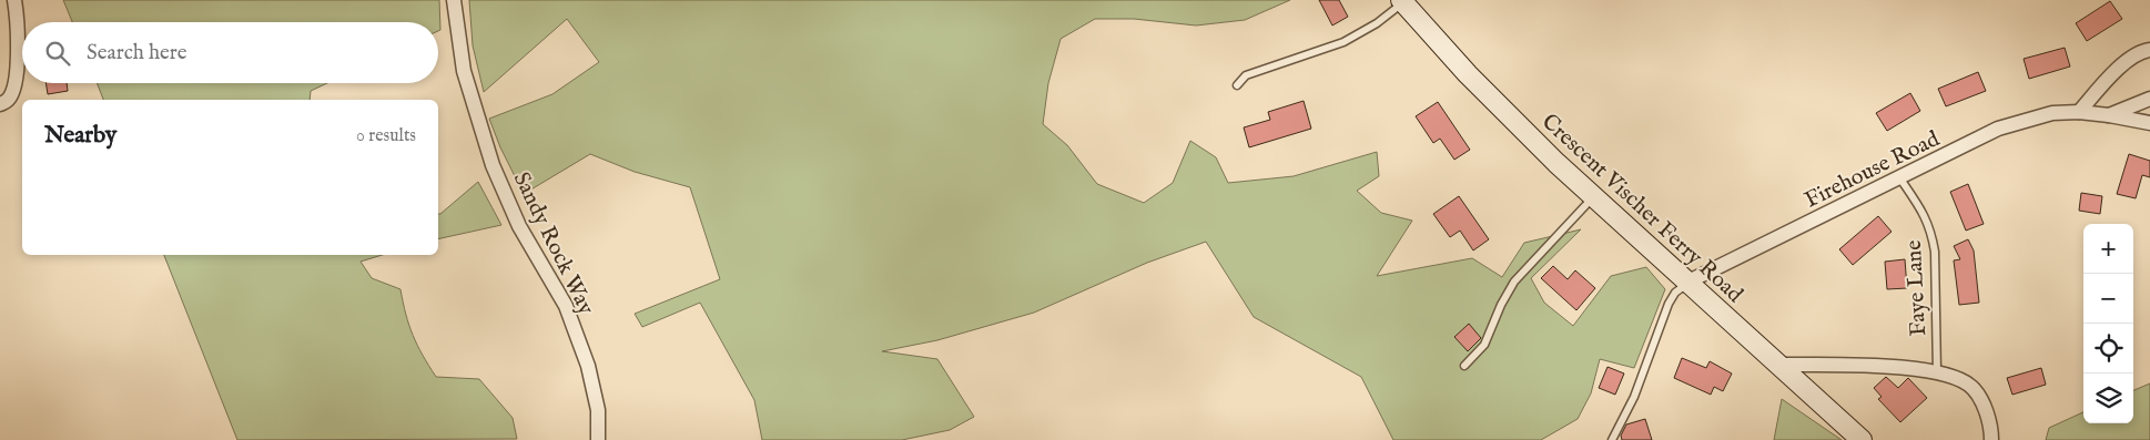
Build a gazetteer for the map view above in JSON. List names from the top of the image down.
{
  "streets": {
    "main road": ["Crescent Vischer Ferry Road"],
    "street": ["Firehouse Road", "Sandy Rock Way"],
    "lane": ["Faye Lane"]
  },
  "crossings": [
    ["Firehouse Road", "Crescent Vischer Ferry Road"],
    ["Firehouse Road", "Faye Lane"]
  ],
  "page": {
    "search": "Search here",
    "heading": ["Nearby", "0 results"],
    "map_buttons": ["+", "−"]
  }
}
